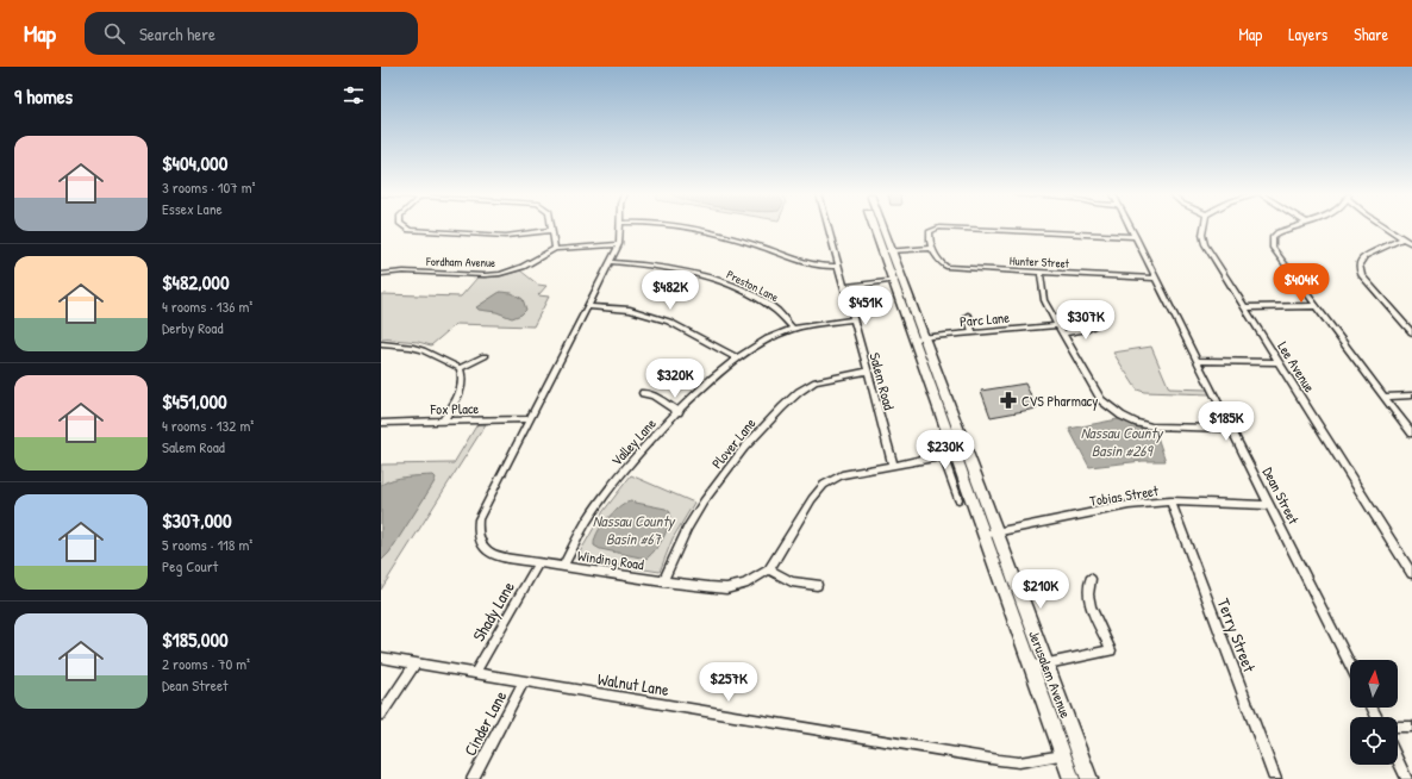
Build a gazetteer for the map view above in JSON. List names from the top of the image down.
{
  "streets": {
    "main road": ["Jerusalem Avenue"],
    "street": [
      "Fordham Avenue",
      "Hunter Street",
      "Preston Lane",
      "Parc Lane",
      "Lee Avenue",
      "Salem Road",
      "Fox Place",
      "Valley Lane",
      "Plover Lane",
      "Tobias Street",
      "Dean Street",
      "Winding Road",
      "Shady Lane",
      "Terry Street",
      "Walnut Lane",
      "Cinder Lane"
    ]
  },
  "crossings": [
    ["Fordham Avenue", "Winding Road"],
    ["Hunter Street", "Dean Street"],
    ["Preston Lane", "Valley Lane"],
    ["Preston Lane", "Winding Road"],
    ["Parc Lane", "Jerusalem Avenue"],
    ["Salem Road", "Valley Lane"],
    ["Salem Road", "Plover Lane"],
    ["Salem Road", "Winding Road"],
    ["Fox Place", "Winding Road"],
    ["Valley Lane", "Winding Road"],
    ["Plover Lane", "Winding Road"],
    ["Tobias Street", "Dean Street"],
    ["Tobias Street", "Terry Street"],
    ["Tobias Street", "Jerusalem Avenue"],
    ["Winding Road", "Shady Lane"],
    ["Winding Road", "Jerusalem Avenue"],
    ["Shady Lane", "Walnut Lane"],
    ["Jerusalem Avenue", "Walnut Lane"],
    ["Walnut Lane", "Cinder Lane"]
  ],
  "water": ["Nassau County Basin #269", "Nassau County Basin #67"],
  "places": {
    "pharmacy": ["CVS Pharmacy"]
  },
  "north": "top",
  "page": {
    "header": "Map",
    "search": "Search here",
    "nav": ["Map", "Layers", "Share"],
    "heading": "9 homes",
    "list": [
      {
        "name": "$404,000",
        "note": "3 rooms · 107 m² · Essex Lane"
      },
      {
        "name": "$482,000",
        "note": "4 rooms · 136 m² · Derby Road"
      },
      {
        "name": "$451,000",
        "note": "4 rooms · 132 m² · Salem Road"
      },
      {
        "name": "$307,000",
        "note": "5 rooms · 118 m² · Peg Court"
      },
      {
        "name": "$185,000",
        "note": "2 rooms · 70 m² · Dean Street"
      }
    ],
    "price": [
      "$404K",
      "$482K",
      "$451K",
      "$307K",
      "$320K",
      "$185K",
      "$230K",
      "$210K",
      "$257K"
    ]
  }
}
